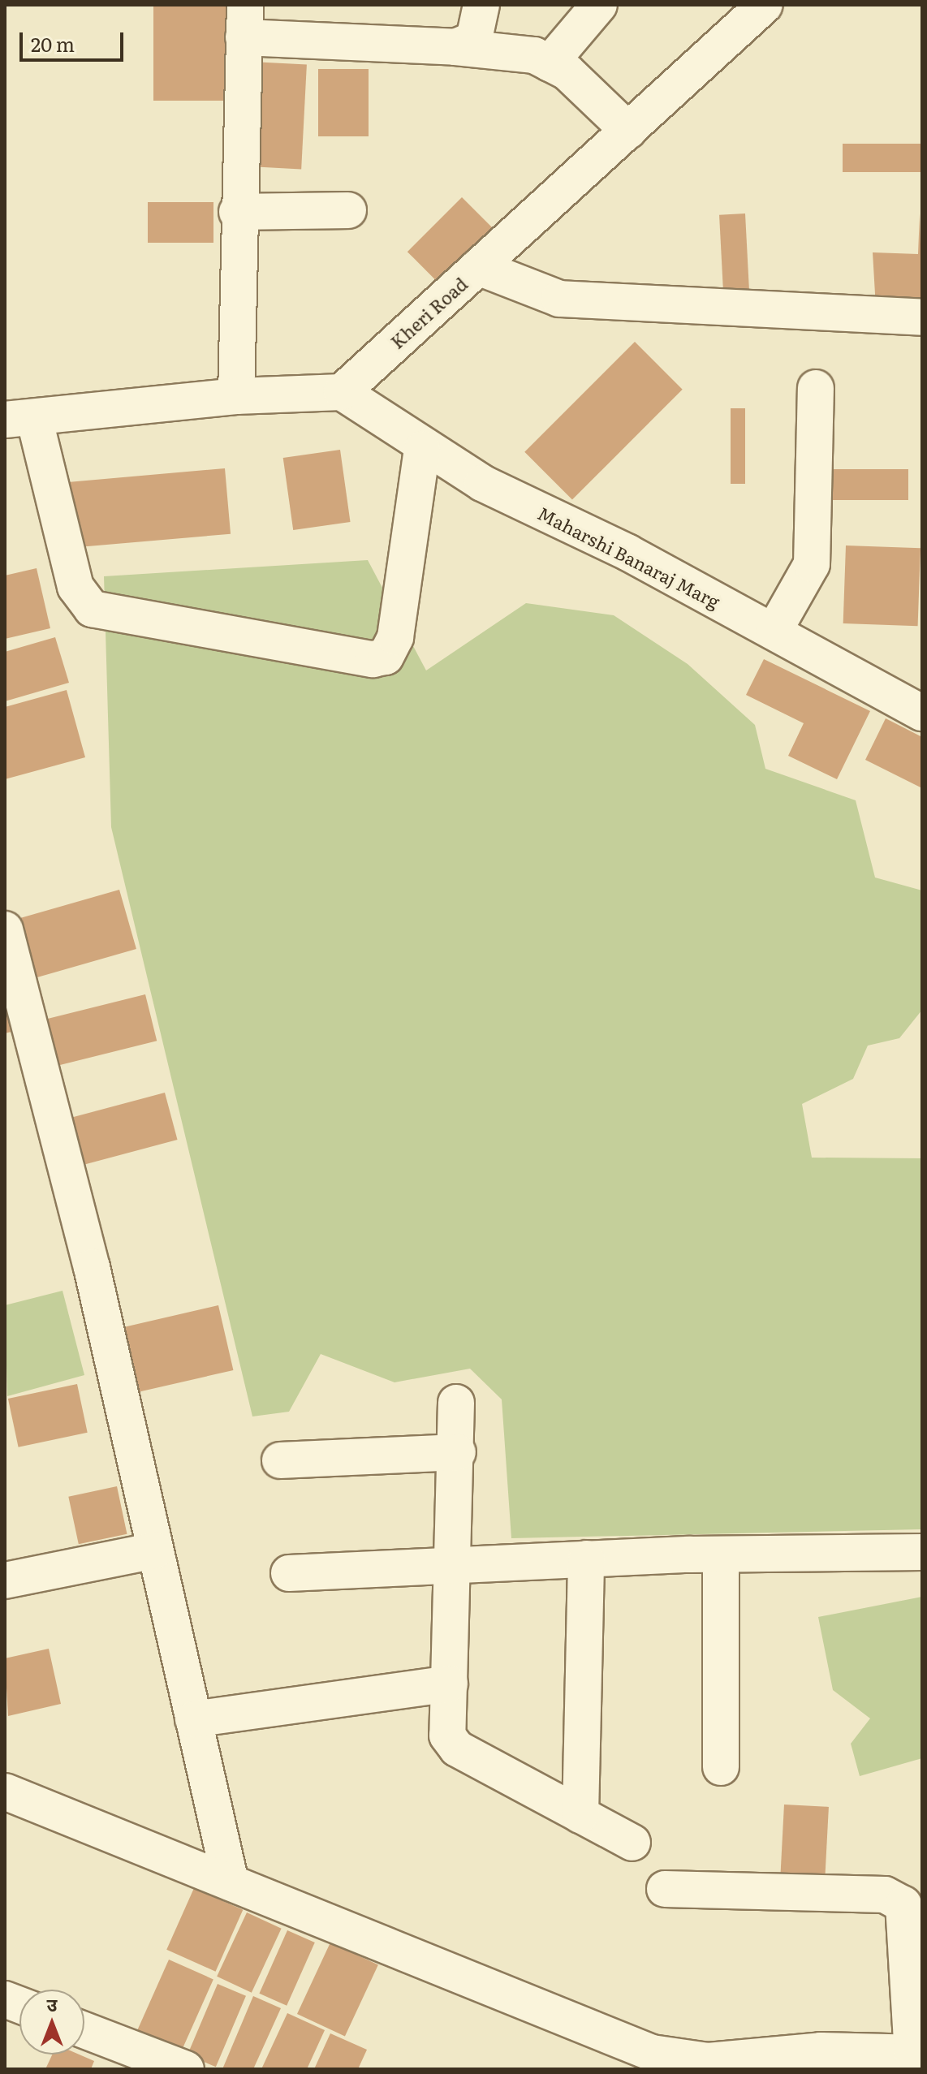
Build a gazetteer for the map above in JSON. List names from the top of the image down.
{
  "streets": {
    "street": ["Kheri Road", "Maharshi Banaraj Marg"]
  },
  "crossings": [
    ["Kheri Road", "Maharshi Banaraj Marg"]
  ],
  "scale_bar": "20 m",
  "north": "top"
}
